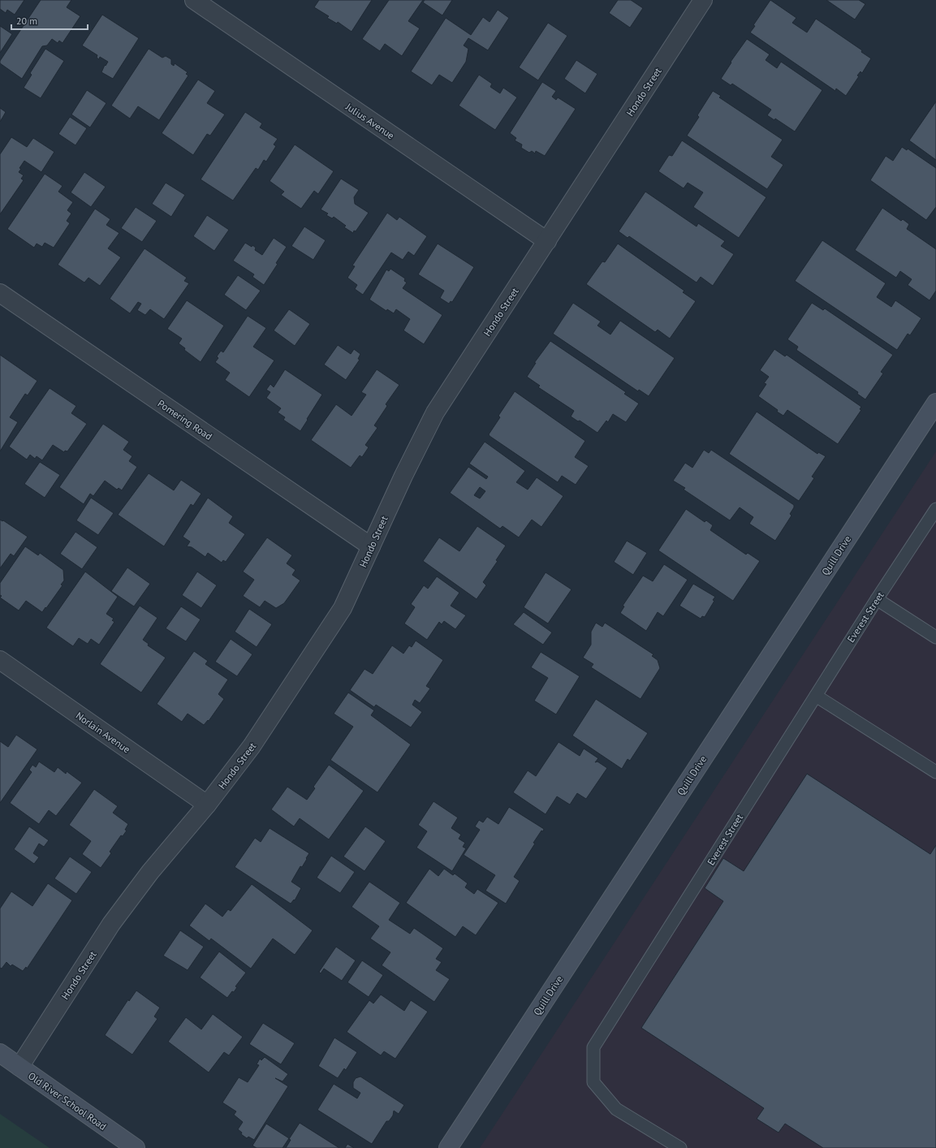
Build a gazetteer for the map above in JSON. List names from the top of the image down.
{
  "streets": {
    "street": [
      "Hondo Street",
      "Julius Avenue",
      "Pomering Road",
      "Quill Drive",
      "Norlain Avenue",
      "Old River School Road"
    ],
    "lane": ["Everest Street"]
  },
  "crossings": [
    ["Hondo Street", "Julius Avenue"],
    ["Hondo Street", "Pomering Road"],
    ["Hondo Street", "Norlain Avenue"],
    ["Hondo Street", "Old River School Road"]
  ],
  "scale_bar": "20 m"
}
